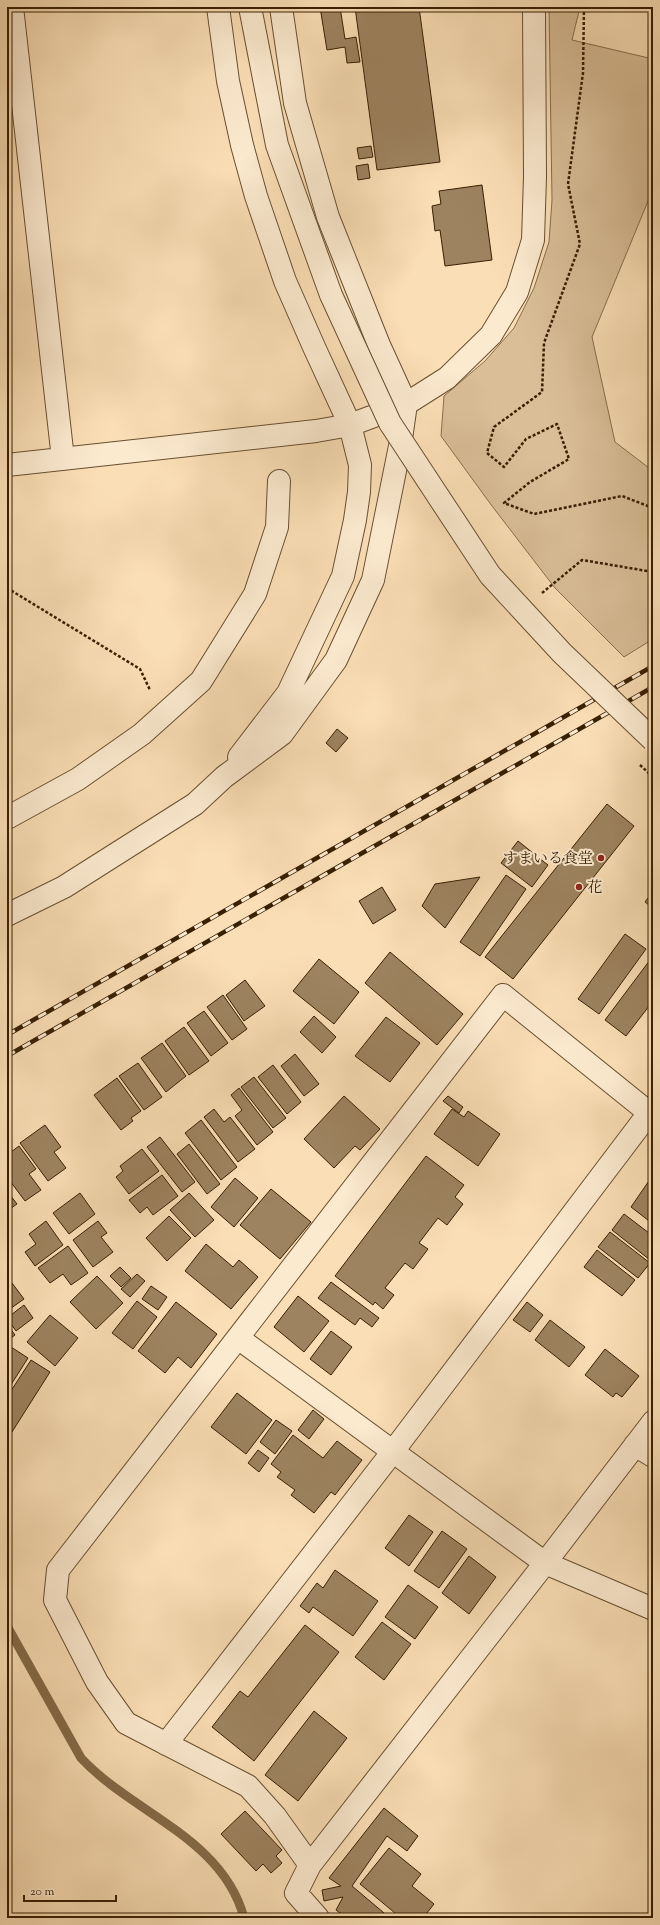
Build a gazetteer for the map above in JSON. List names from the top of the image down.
{
  "places": ["すまいる食堂", "花"],
  "scale_bar": "20 m"
}
